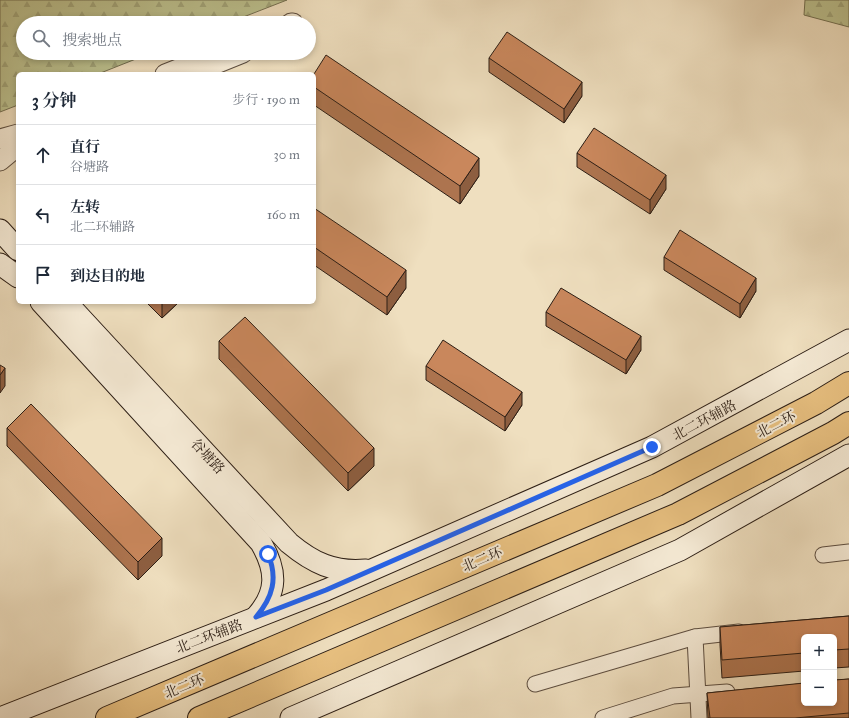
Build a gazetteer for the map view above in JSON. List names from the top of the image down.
{
  "streets": {
    "highway": ["北二环"],
    "main road": ["北二环辅路", "谷塘路"]
  },
  "crossings": [
    ["北二环辅路", "谷塘路"]
  ],
  "page": {
    "search": "搜索地点",
    "heading": ["3 分钟", "步行 · 190 m"],
    "list": [
      ["直行", "谷塘路", "30 m"],
      ["左转", "北二环辅路", "160 m"],
      "到达目的地"
    ],
    "map_buttons": ["+", "−"]
  }
}
